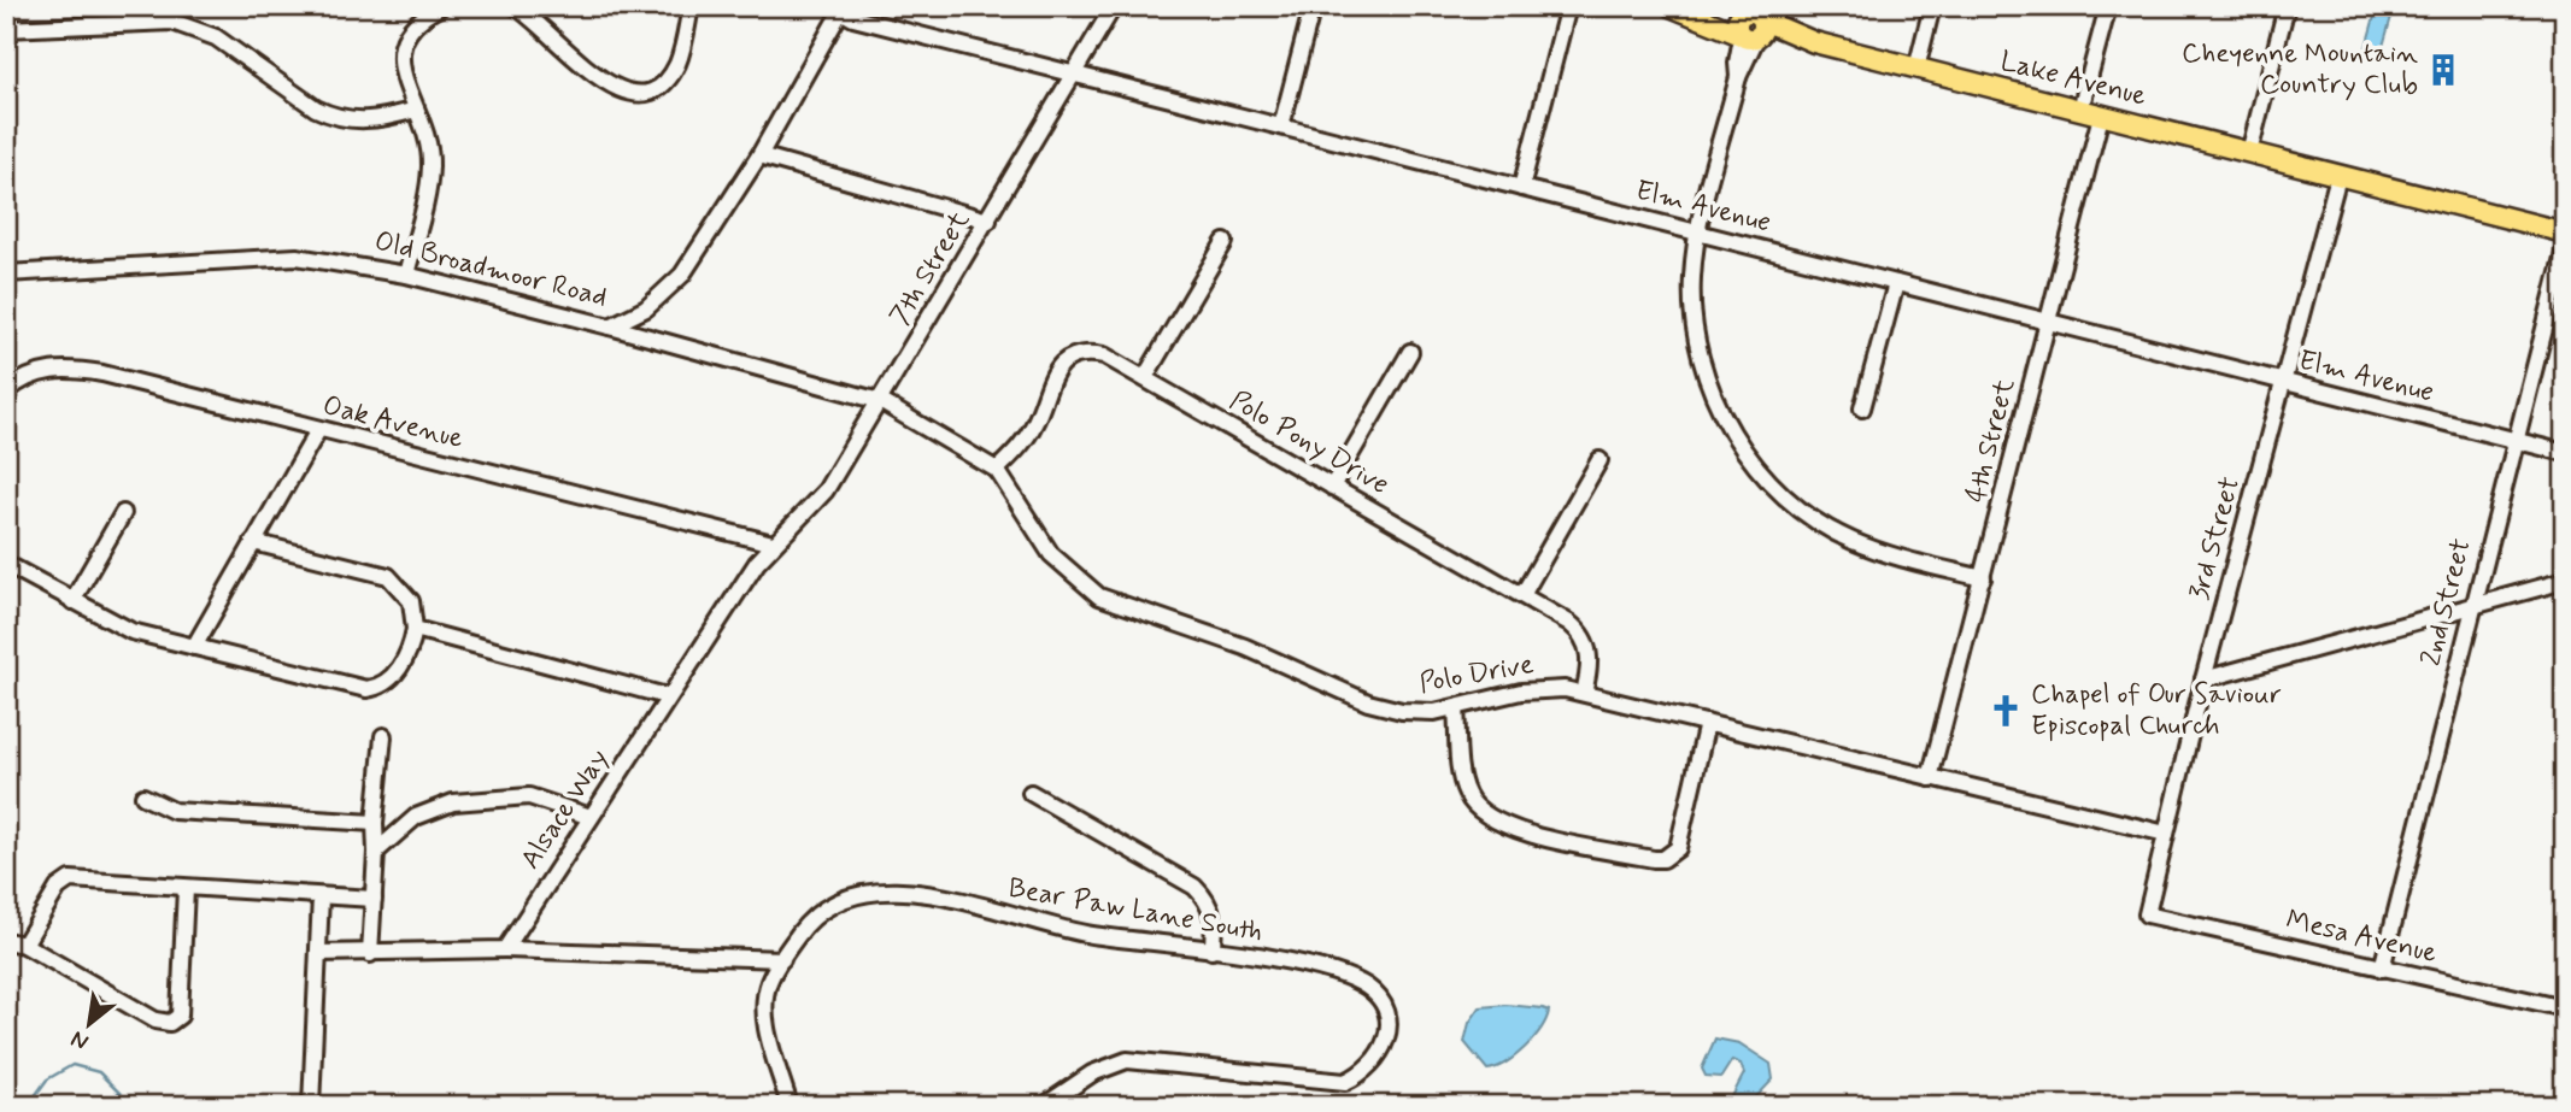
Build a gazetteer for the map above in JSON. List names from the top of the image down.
{
  "streets": {
    "main road": ["Lake Avenue"],
    "street": [
      "Elm Avenue",
      "7th Street",
      "Old Broadmoor Road",
      "Oak Avenue",
      "4th Street",
      "Polo Pony Drive",
      "3rd Street",
      "2nd Street",
      "Polo Drive",
      "Alsace Way",
      "Bear Paw Lane South",
      "Mesa Avenue"
    ]
  },
  "crossings": [
    ["Lake Avenue", "4th Street"],
    ["Lake Avenue", "3rd Street"],
    ["Elm Avenue", "7th Street"],
    ["Elm Avenue", "Old Broadmoor Road"],
    ["Elm Avenue", "4th Street"],
    ["Elm Avenue", "3rd Street"],
    ["Elm Avenue", "2nd Street"],
    ["7th Street", "Oak Avenue"],
    ["7th Street", "Polo Drive"],
    ["7th Street", "Alsace Way"],
    ["Old Broadmoor Road", "Polo Drive"],
    ["Oak Avenue", "Alsace Way"],
    ["4th Street", "Polo Drive"],
    ["Polo Pony Drive", "Polo Drive"],
    ["3rd Street", "Polo Drive"],
    ["3rd Street", "Mesa Avenue"],
    ["2nd Street", "Mesa Avenue"]
  ],
  "places": {
    "building": ["Cheyenne Mountain Country Club"],
    "church": ["Chapel of Our Saviour Episcopal Church"]
  },
  "north": "bottom left"
}
